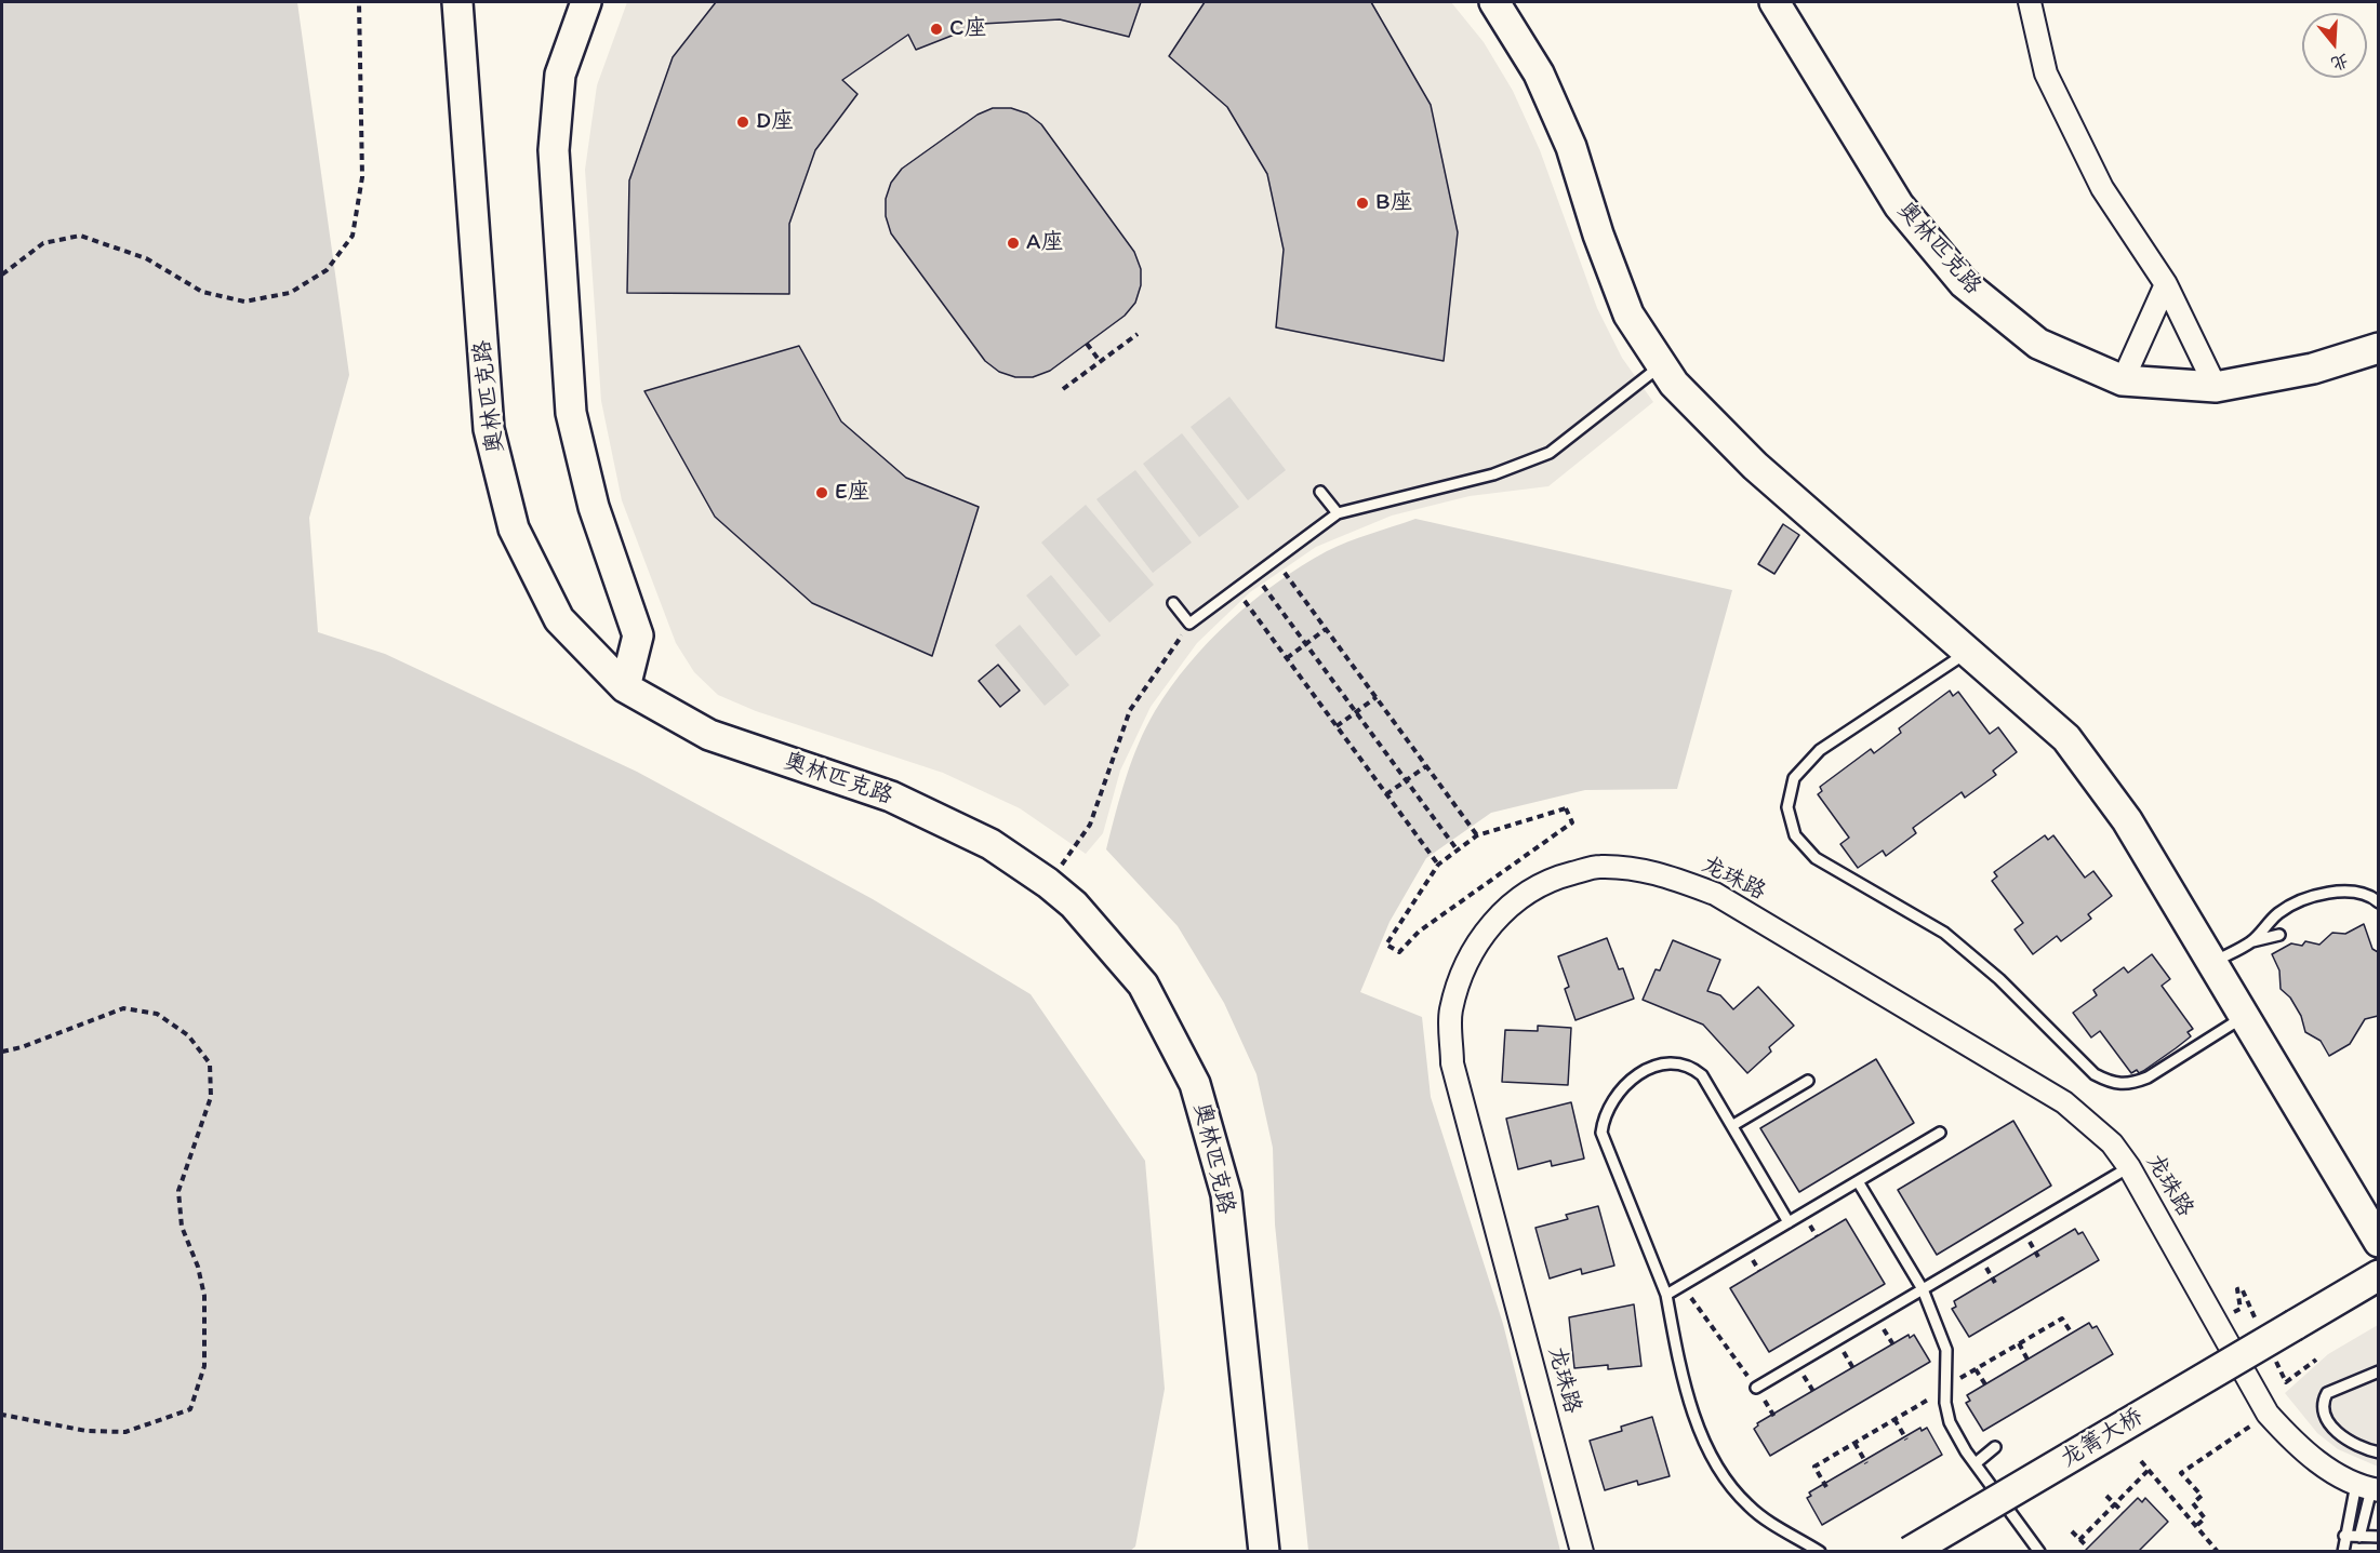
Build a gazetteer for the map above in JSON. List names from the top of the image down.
{
  "streets": {
    "street": ["奥林匹克路", "龙珠路", "龙箐大桥"]
  },
  "places": [
    "C座",
    "D座",
    "B座",
    "A座",
    "E座"
  ],
  "north": "bottom"
}
